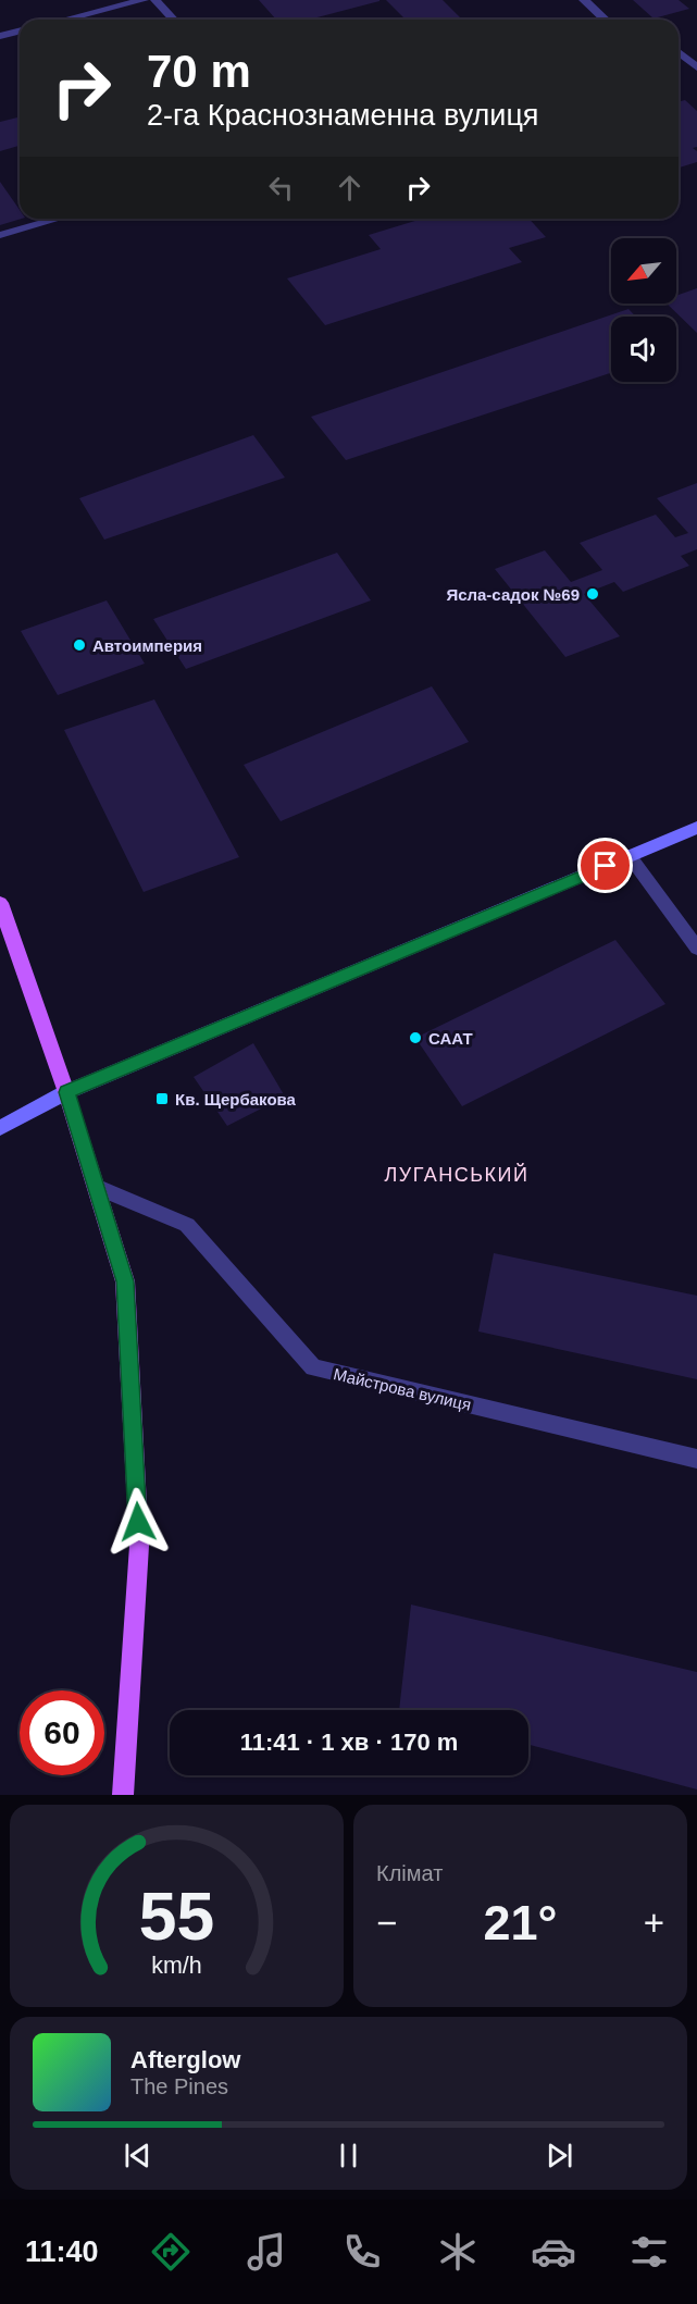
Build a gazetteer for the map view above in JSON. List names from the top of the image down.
{
  "streets": {
    "street": ["Майстрова вулиця"]
  },
  "districts": ["ЛУГАНСЬКИЙ"],
  "places": {
    "other": ["Ясла-садок №69", "Автоимперия", "СААТ"],
    "transit": ["Кв. Щербакова"]
  },
  "north": "bottom left",
  "page": {
    "turn": ["70 m", "2-га Краснознаменна вулиця"],
    "limit": "60",
    "trip": "11:41 · 1 хв · 170 m",
    "tile": "Клімат",
    "heat": ["−", "21°", "+"],
    "song": ["Afterglow", "The Pines"],
    "tabs": "11:40",
    "gauge": ["55", "km/h"]
  }
}
